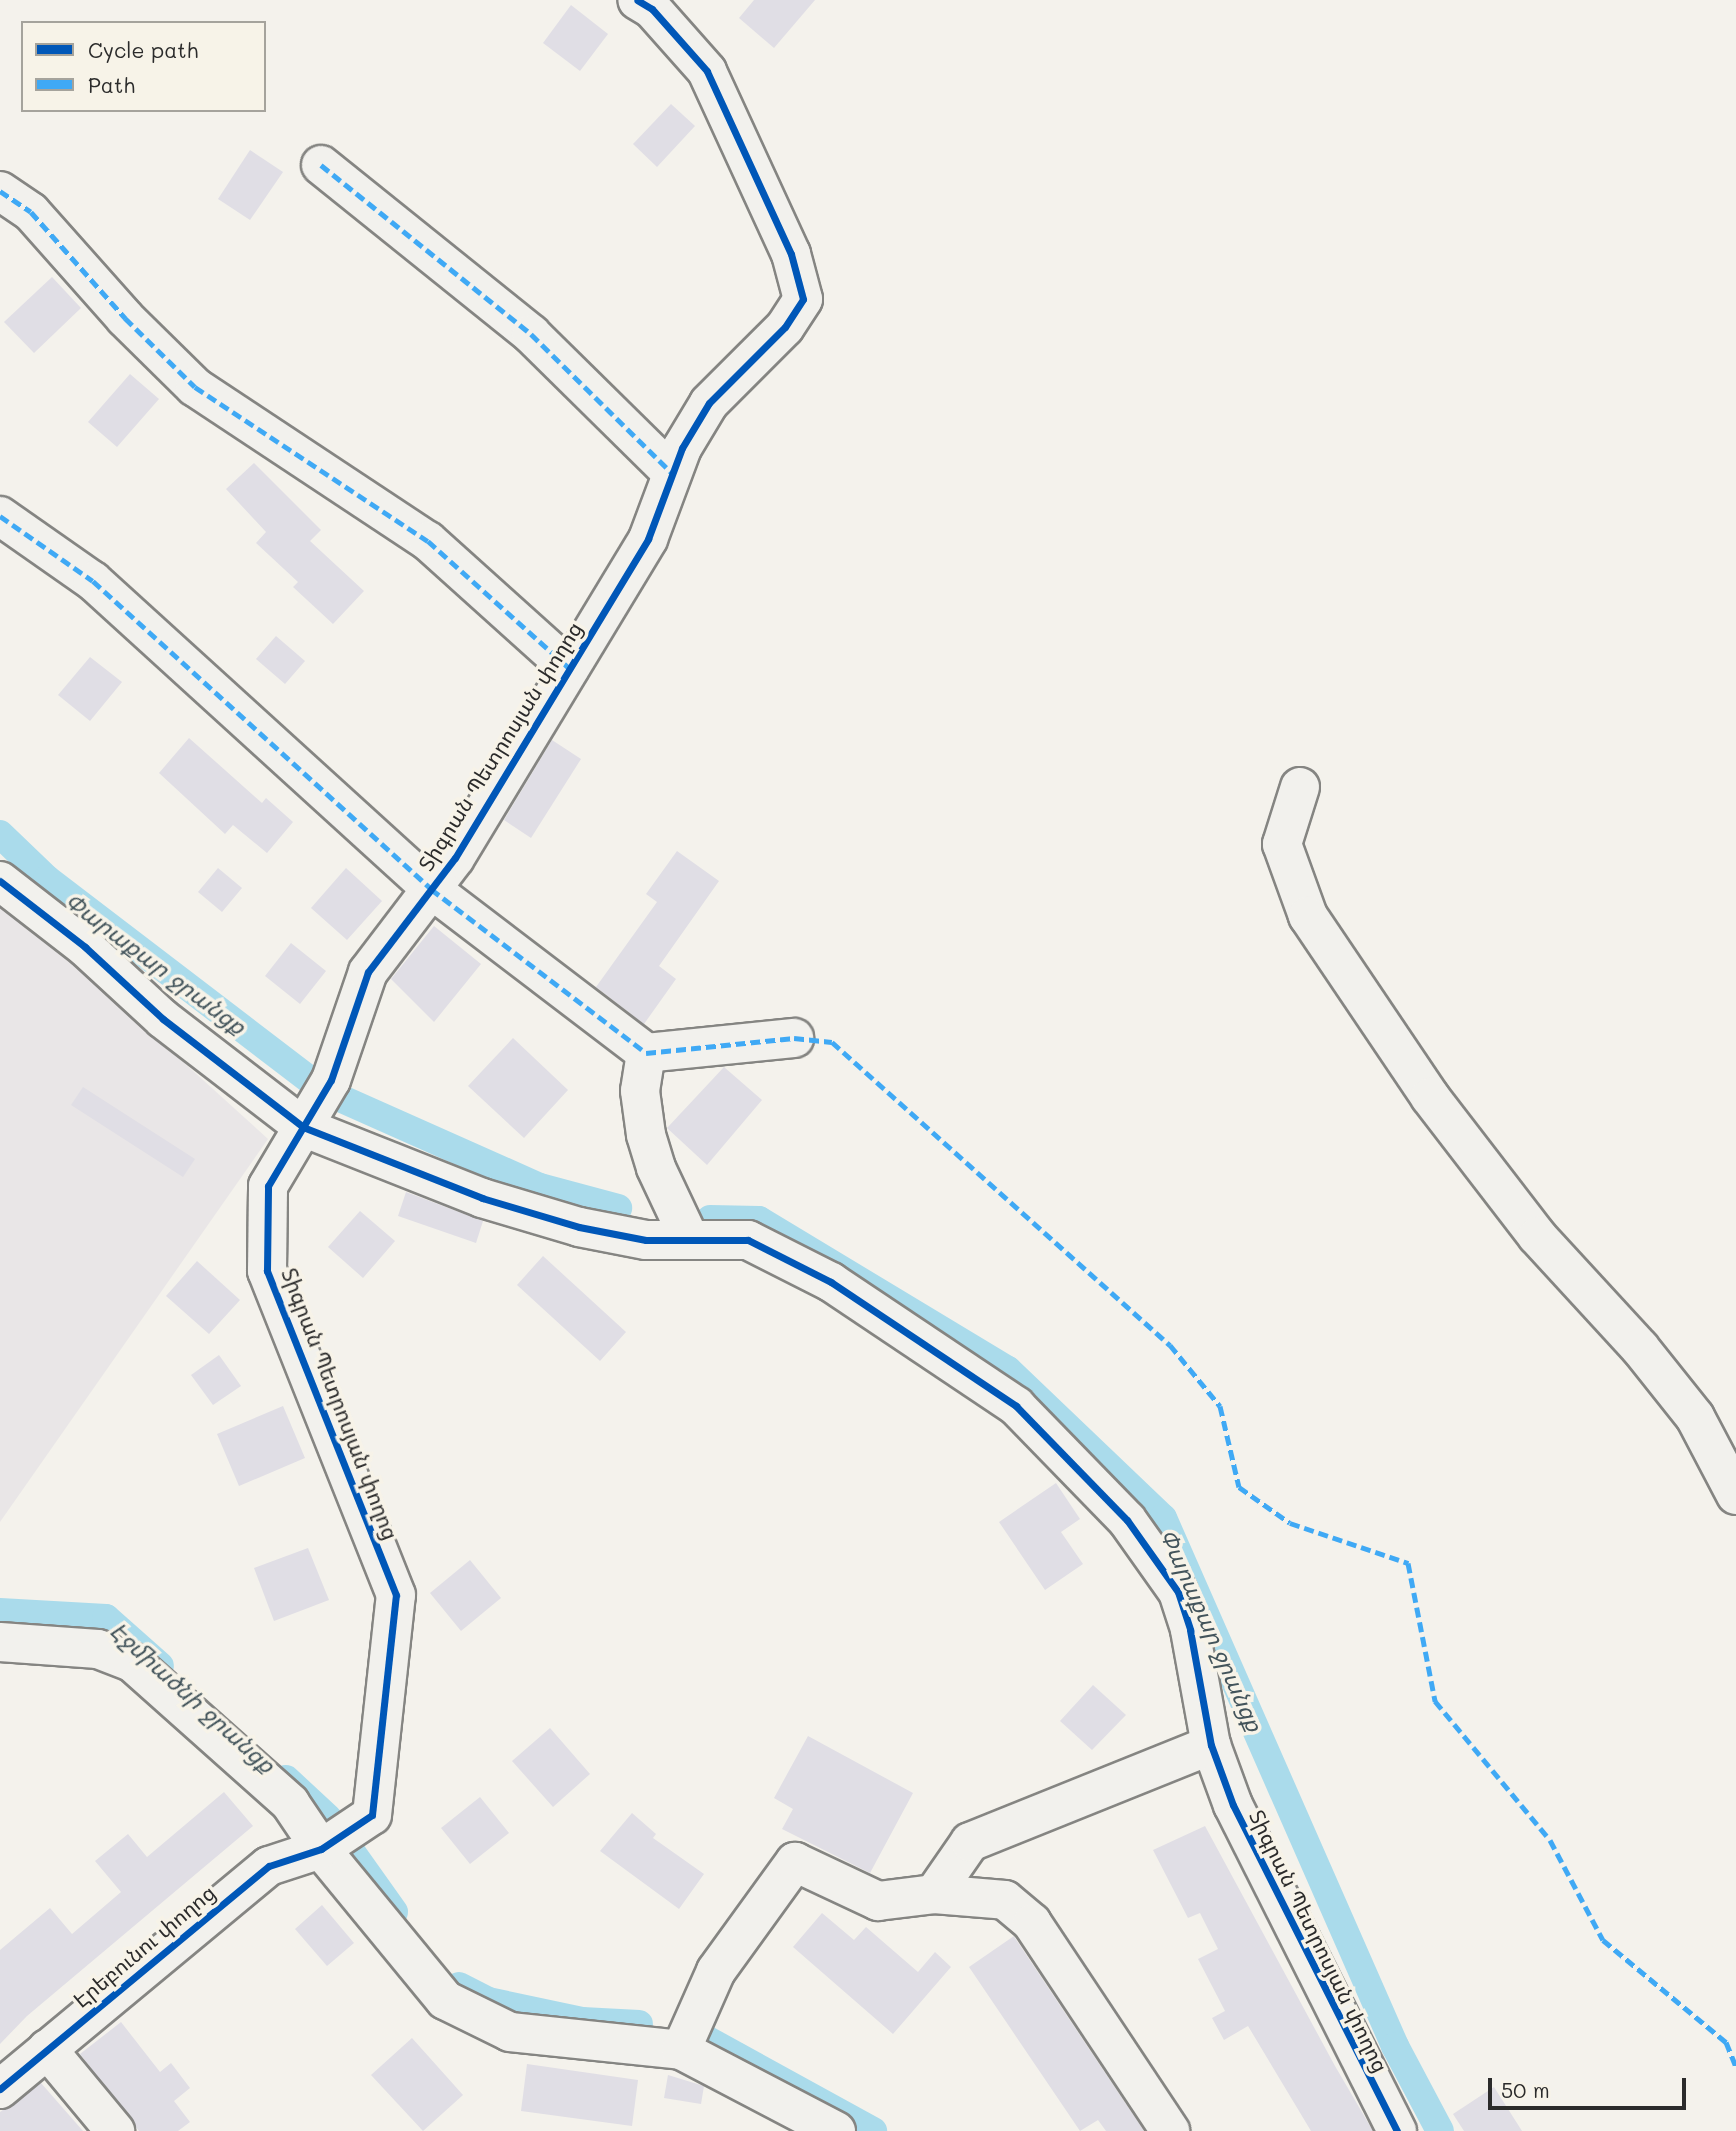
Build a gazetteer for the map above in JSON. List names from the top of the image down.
{
  "streets": {
    "street": ["Տիգրան Պետրոսյան փողոց", "Էրեբունու փողոց"]
  },
  "crossings": [
    ["Տիգրան Պետրոսյան փողոց", "Էրեբունու փողոց"]
  ],
  "water": ["Փարաքար ջրանցք", "Էջմիածնի ջրանցք"],
  "legend": ["Cycle path", "Path"],
  "scale_bar": "50 m"
}
